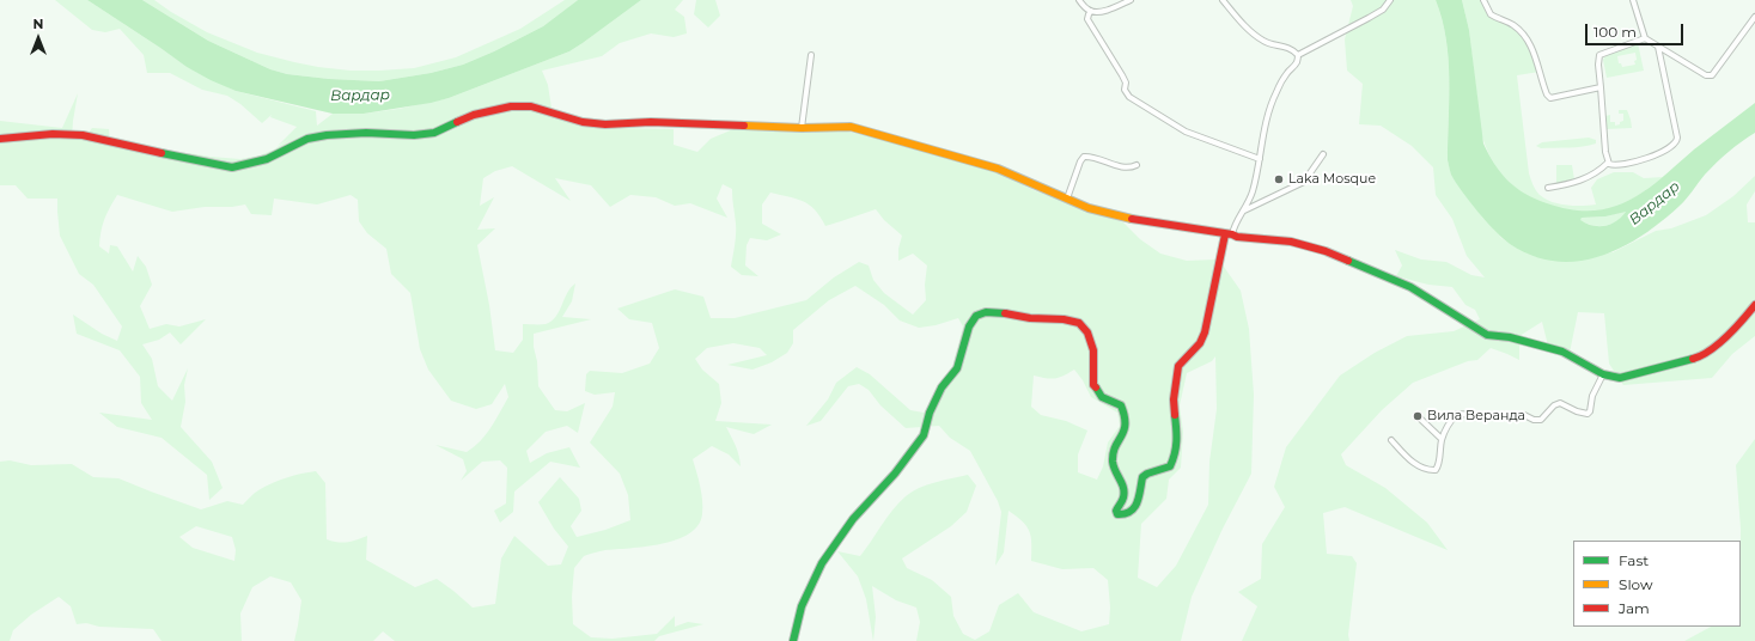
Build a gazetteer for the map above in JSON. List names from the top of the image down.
{
  "water": ["Вардар"],
  "places": ["Laka Mosque", "Вила Веранда"],
  "legend": ["Fast", "Slow", "Jam"],
  "scale_bar": "100 m",
  "north": "top"
}
